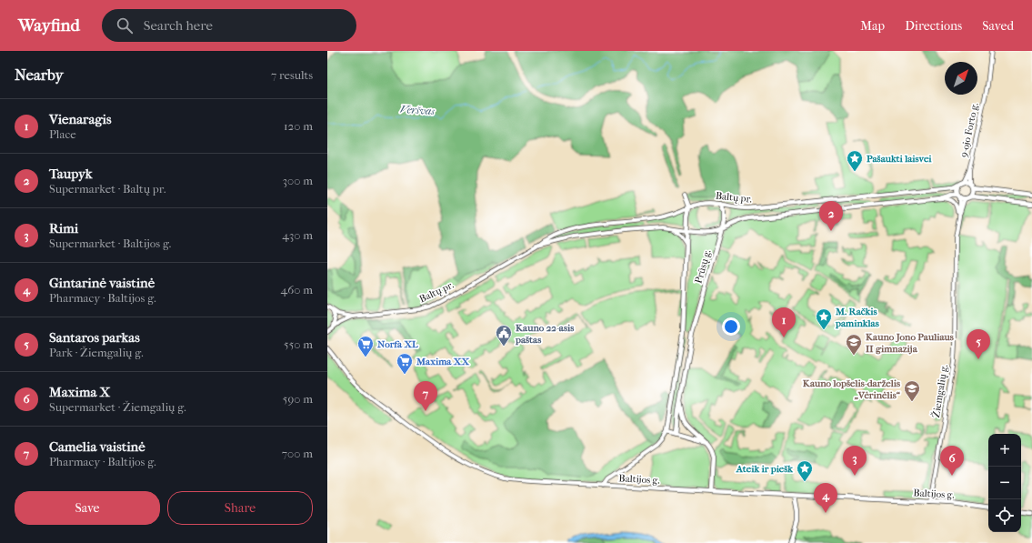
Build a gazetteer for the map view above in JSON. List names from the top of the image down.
{
  "streets": {
    "main road": ["Baltų pr.", "Prūsų g.", "Baltijos g."],
    "street": ["9-ojo Forto g.", "Žiemgalių g."]
  },
  "crossings": [
    ["9-ojo Forto g.", "Baltų pr."],
    ["9-ojo Forto g.", "Žiemgalių g."],
    ["Baltų pr.", "Prūsų g."],
    ["Baltų pr.", "Žiemgalių g."],
    ["Prūsų g.", "Baltijos g."],
    ["Žiemgalių g.", "Baltijos g."]
  ],
  "water": ["Veršvas"],
  "places": {
    "place": ["Pašaukti laisvei", "M. Račkis paminklas", "Ateik ir piešk"],
    "public building": ["Kauno 22-asis paštas"],
    "school or university": ["Kauno Jono Pauliaus II gimnazija", "Kauno lopšelis-darželis „Vėrinėlis“"],
    "supermarket": ["Norfa XL", "Maxima XX"]
  },
  "north": "top right",
  "page": {
    "header": "Wayfind",
    "search": "Search here",
    "nav": ["Map", "Directions", "Saved"],
    "heading": ["Nearby", "7 results"],
    "list": [
      {
        "mark": "1",
        "name": "Vienaragis",
        "note": "Place",
        "value": "120 m"
      },
      {
        "mark": "2",
        "name": "Taupyk",
        "note": "Supermarket · Baltų pr.",
        "value": "300 m"
      },
      {
        "mark": "3",
        "name": "Rimi",
        "note": "Supermarket · Baltijos g.",
        "value": "430 m"
      },
      {
        "mark": "4",
        "name": "Gintarinė vaistinė",
        "note": "Pharmacy · Baltijos g.",
        "value": "460 m"
      },
      {
        "mark": "5",
        "name": "Santaros parkas",
        "note": "Park · Žiemgalių g.",
        "value": "550 m"
      },
      {
        "mark": "6",
        "name": "Maxima X",
        "note": "Supermarket · Žiemgalių g.",
        "value": "590 m"
      },
      {
        "mark": "7",
        "name": "Camelia vaistinė",
        "note": "Pharmacy · Baltijos g.",
        "value": "700 m"
      }
    ],
    "pins": [
      "2",
      "1",
      "5",
      "7",
      "3",
      "6",
      "4"
    ],
    "map_buttons": ["+", "−"],
    "buttons": ["Save", "Share"]
  }
}
